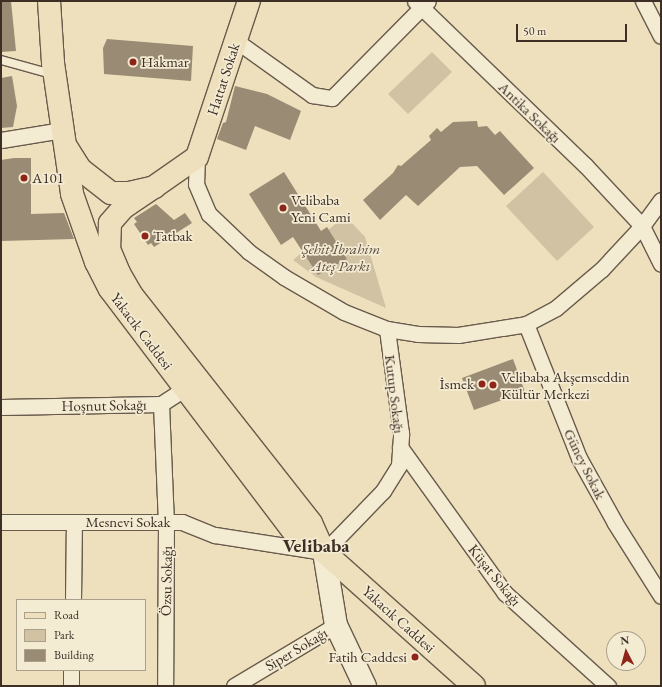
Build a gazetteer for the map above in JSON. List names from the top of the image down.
{
  "streets": {
    "main road": ["Hattat Sokak", "Yakacık Caddesi"],
    "street": [
      "Antika Sokağı",
      "Kutup Sokağı",
      "Hoşnut Sokağı",
      "Güney Sokak",
      "Mesnevi Sokak",
      "Küşat Sokağı",
      "Özsu Sokağı",
      "Siper Sokağı"
    ]
  },
  "crossings": [
    ["Hattat Sokak", "Yakacık Caddesi"],
    ["Yakacık Caddesi", "Kutup Sokağı"],
    ["Yakacık Caddesi", "Hoşnut Sokağı"],
    ["Yakacık Caddesi", "Mesnevi Sokak"],
    ["Kutup Sokağı", "Mesnevi Sokak"],
    ["Kutup Sokağı", "Küşat Sokağı"],
    ["Hoşnut Sokağı", "Özsu Sokağı"],
    ["Mesnevi Sokak", "Özsu Sokağı"]
  ],
  "districts": ["Velibaba"],
  "parks": ["Şehit İbrahim Ateş Parkı"],
  "places": [
    "Hakmar",
    "A101",
    "Velibaba Yeni Cami",
    "Tatbak",
    "İsmek",
    "Velibaba Akşemseddin Kültür Merkezi",
    "Fatih Caddesi"
  ],
  "legend": ["Road", "Park", "Building"],
  "scale_bar": "50 m",
  "north": "top"
}
